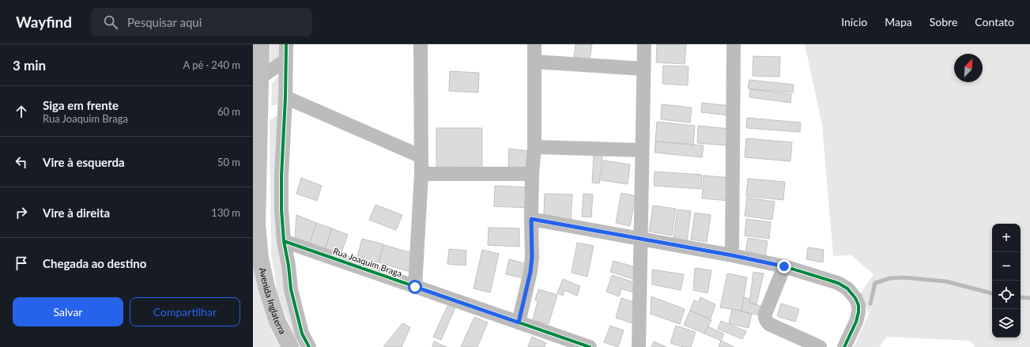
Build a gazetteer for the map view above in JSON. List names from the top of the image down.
{
  "streets": {
    "main road": ["Avenida Inglaterra"],
    "street": ["Rua Joaquim Braga"]
  },
  "north": "top right",
  "page": {
    "header": "Wayfind",
    "search": "Pesquisar aqui",
    "nav": [
      "Início",
      "Mapa",
      "Sobre",
      "Contato"
    ],
    "heading": ["3 min", "A pé · 240 m"],
    "list": [
      ["Siga em frente", "Rua Joaquim Braga", "60 m"],
      ["Vire à esquerda", "50 m"],
      ["Vire à direita", "130 m"],
      "Chegada ao destino"
    ],
    "map_buttons": ["+", "−"],
    "buttons": ["Salvar", "Compartilhar"]
  }
}
